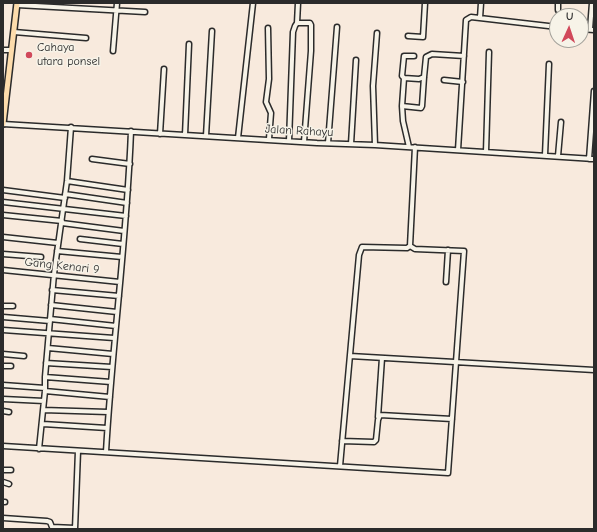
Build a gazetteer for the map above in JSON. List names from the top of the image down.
{
  "streets": {
    "street": ["Jalan Rahayu", "Gang Kenari 9"]
  },
  "places": ["Cahaya utara ponsel"],
  "north": "top"
}
